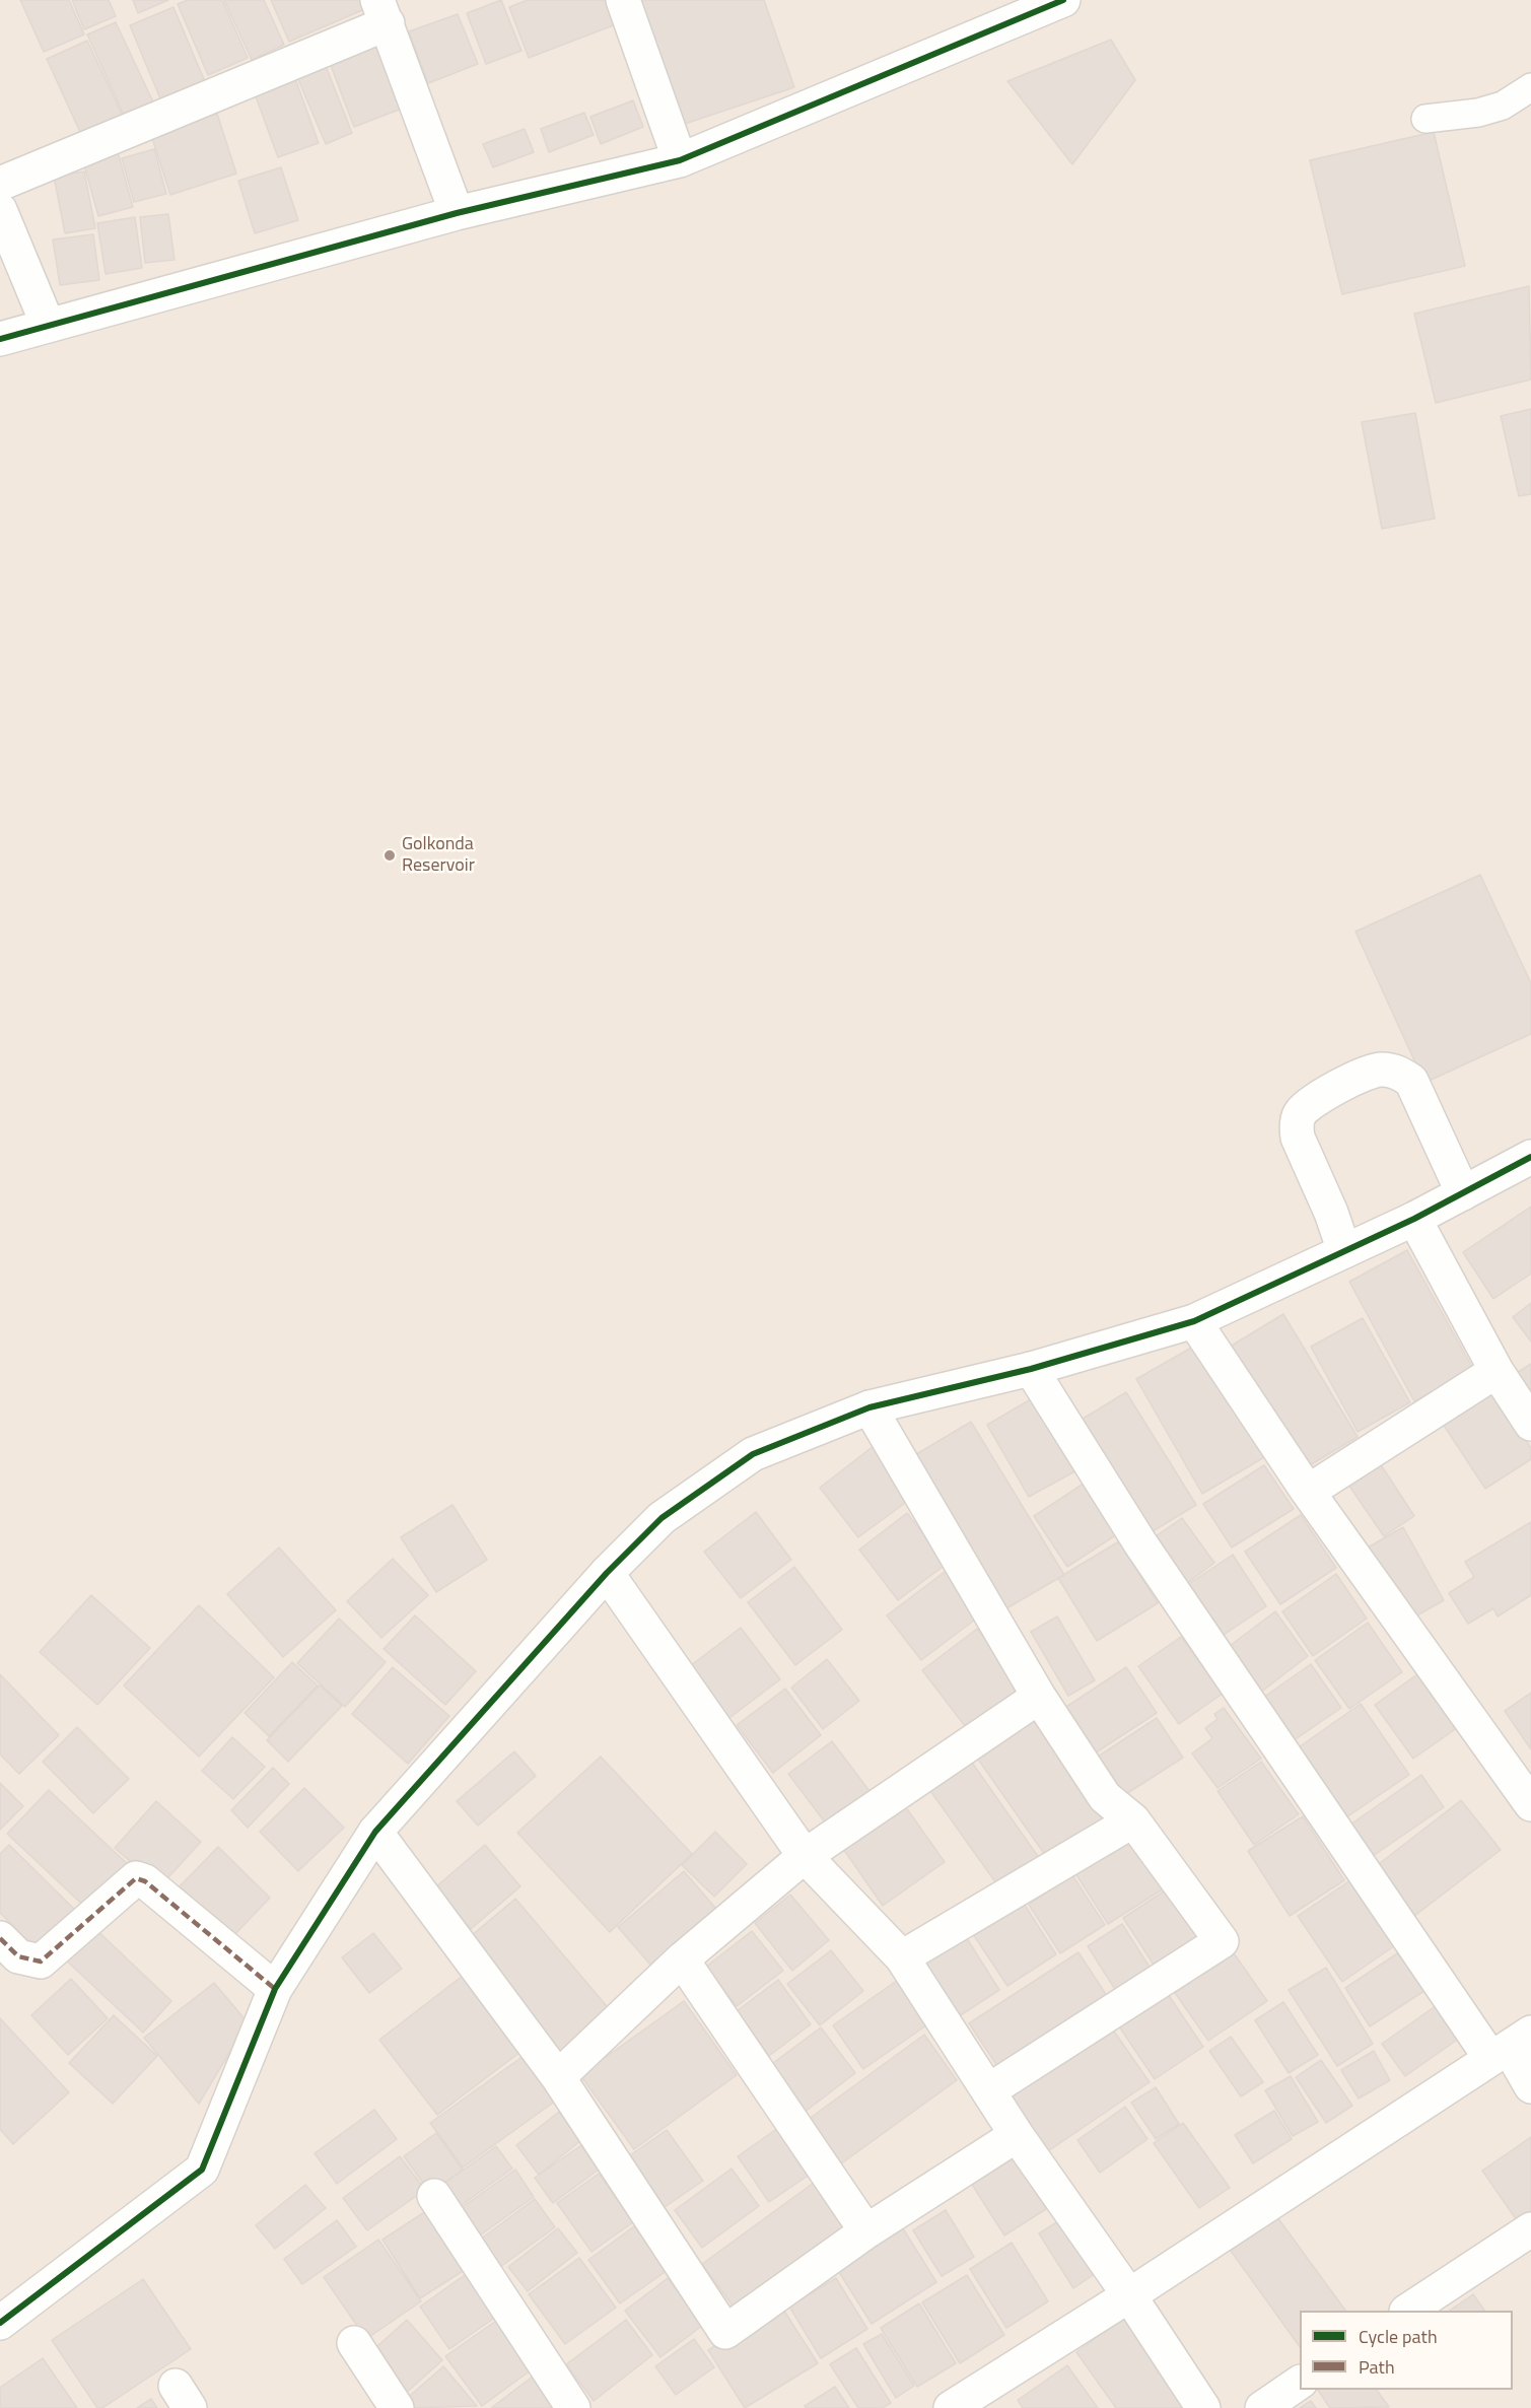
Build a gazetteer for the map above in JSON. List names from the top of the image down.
{
  "places": ["Golkonda Reservoir"],
  "legend": ["Cycle path", "Path"]
}
